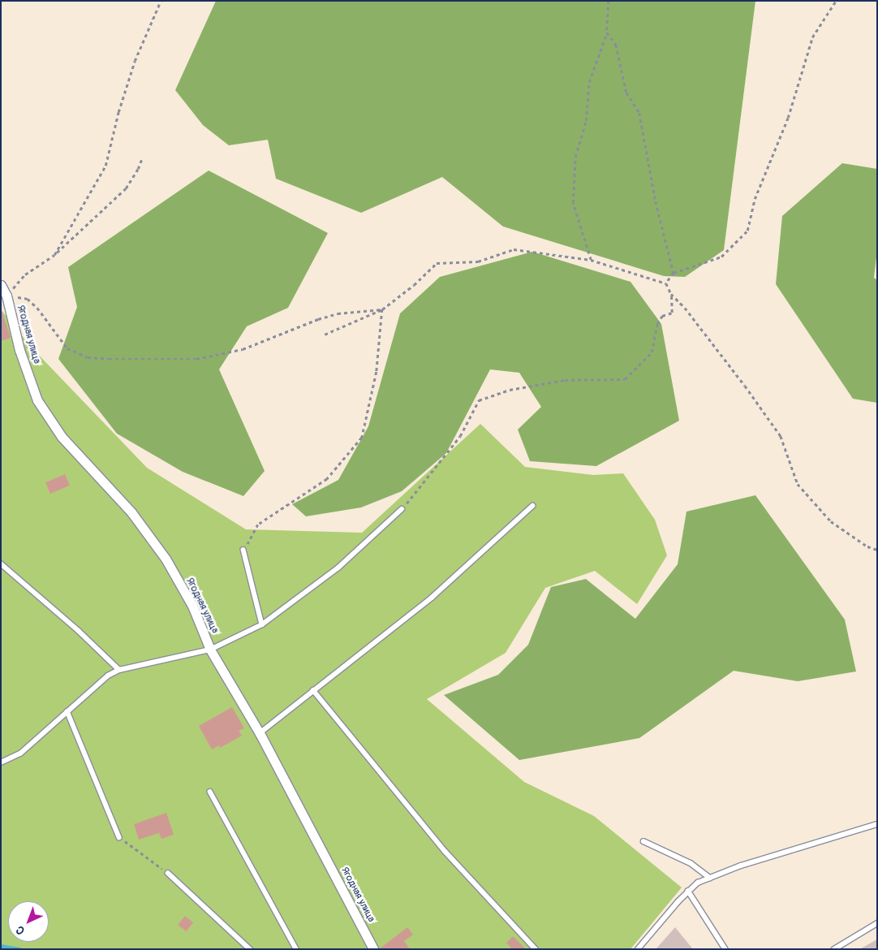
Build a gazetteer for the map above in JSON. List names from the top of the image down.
{
  "streets": {
    "street": ["Ягодная улица"]
  },
  "north": "bottom left"
}
